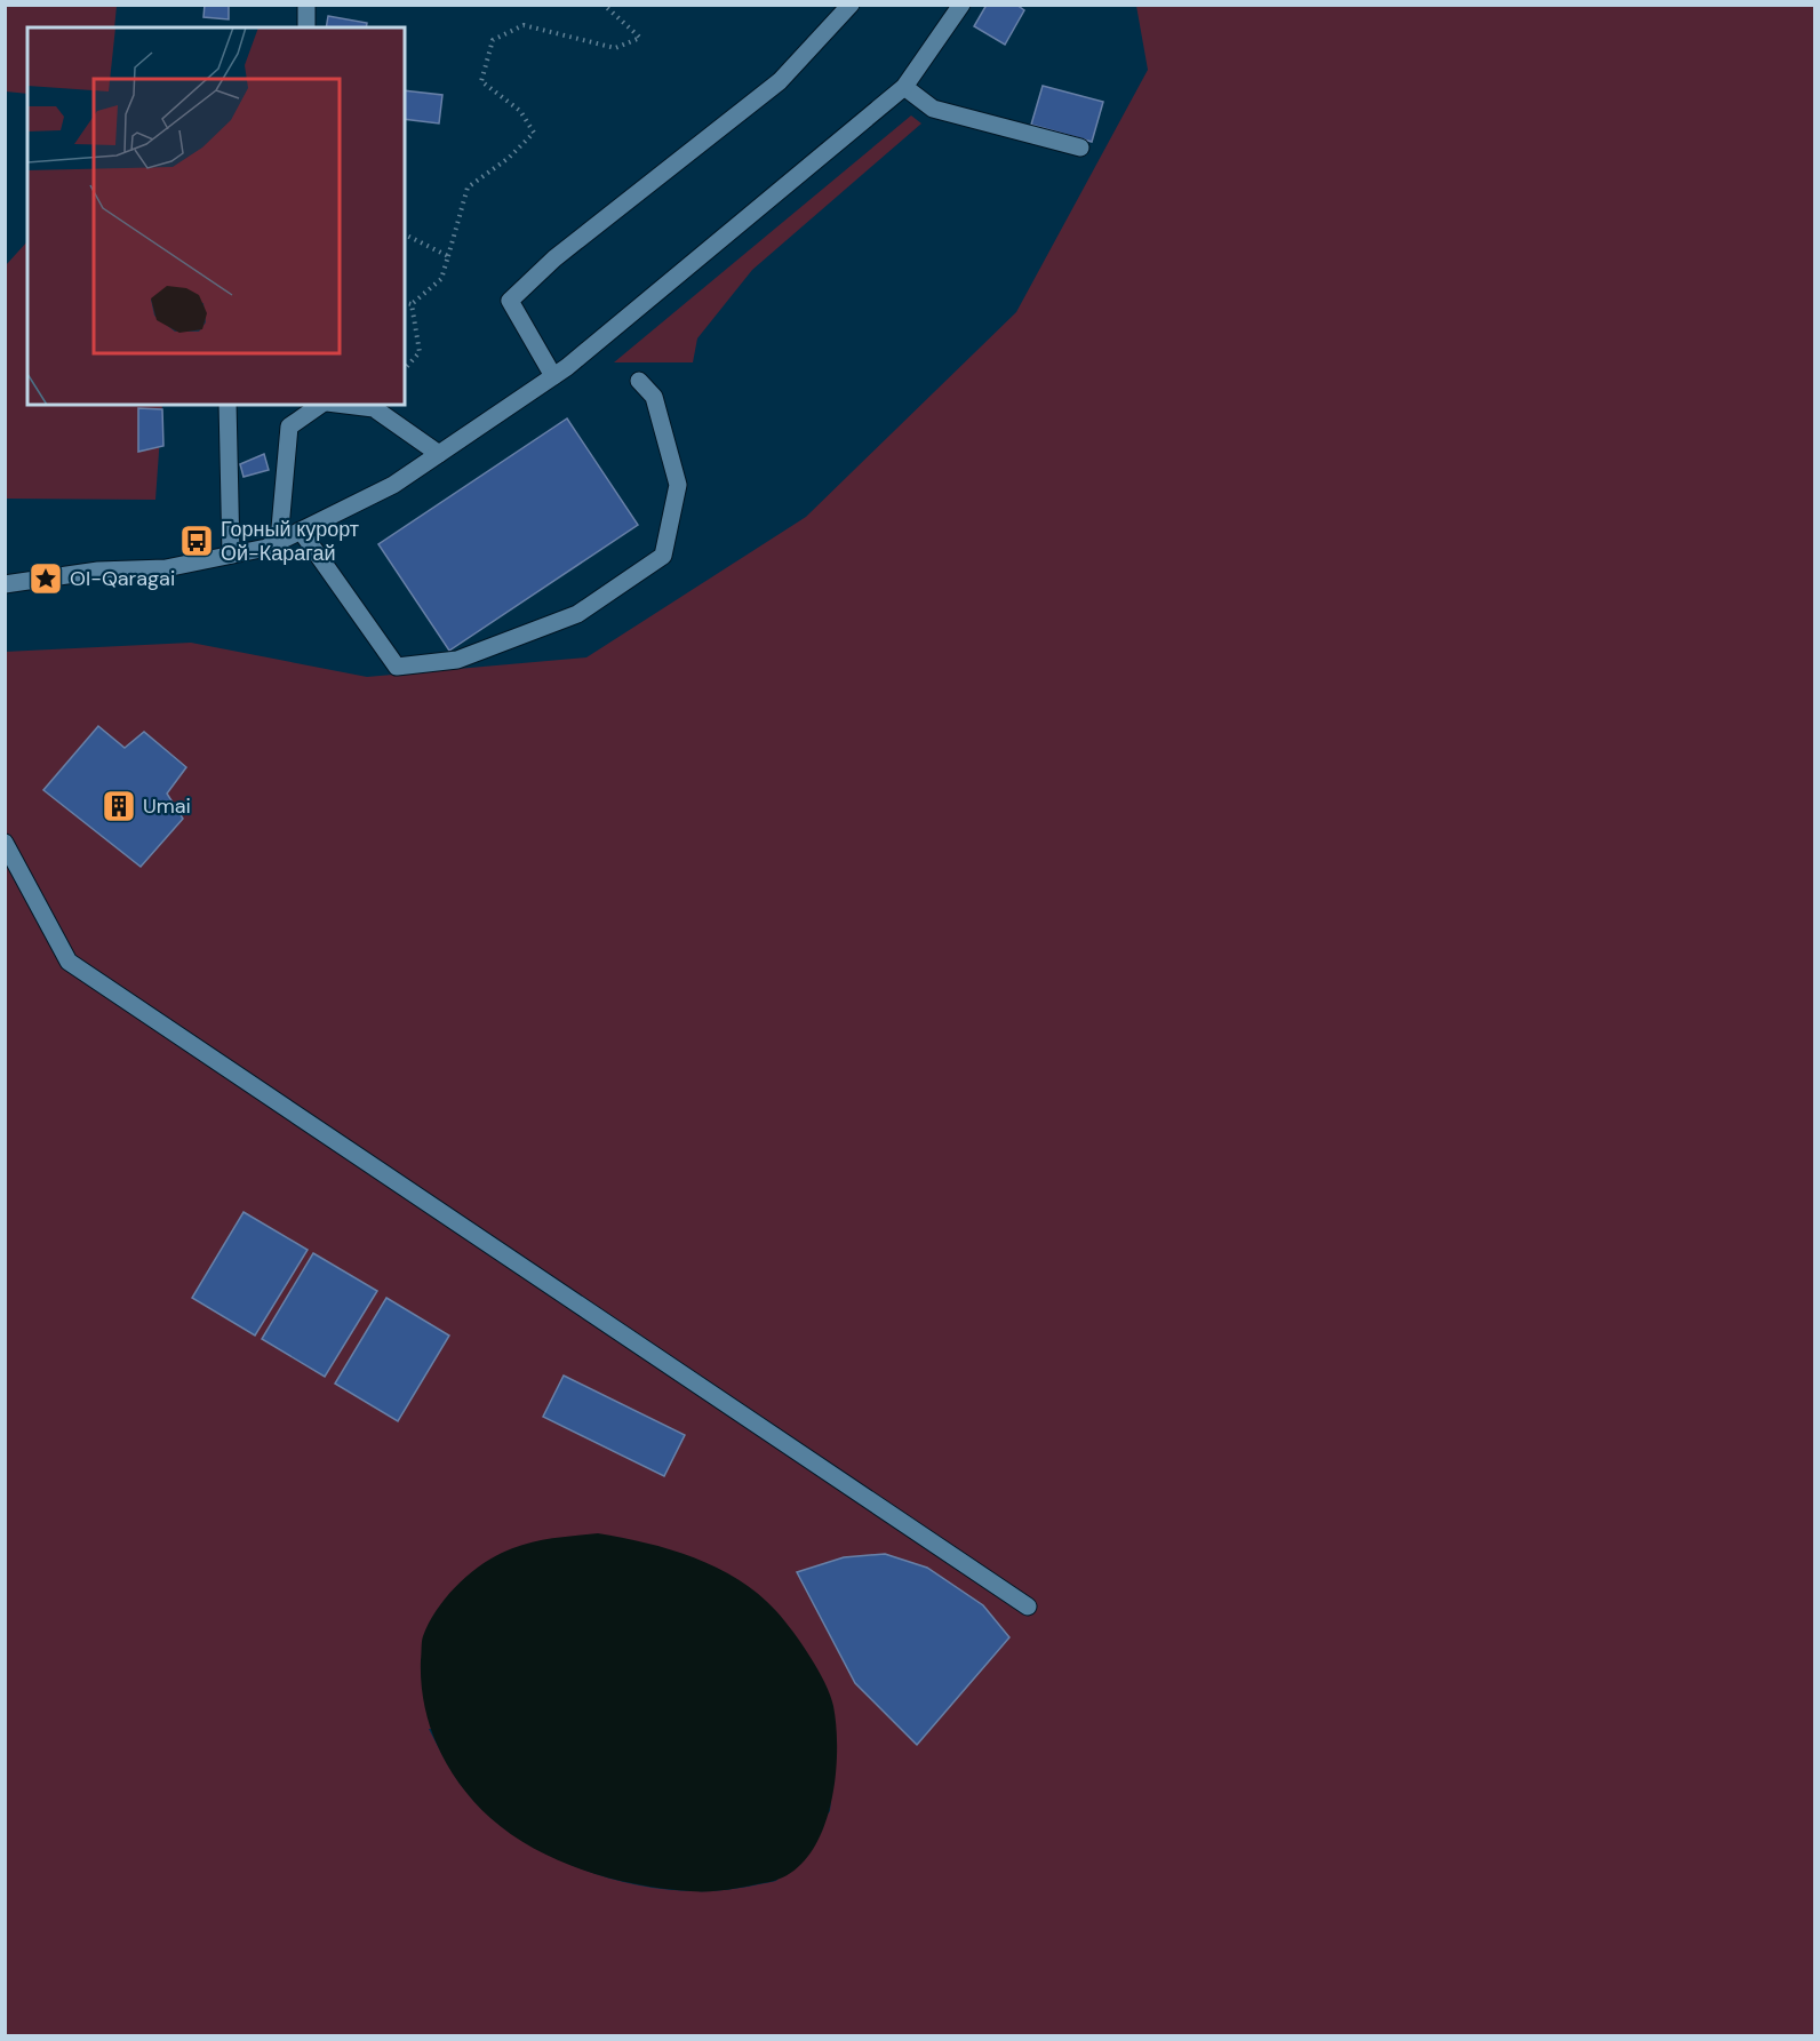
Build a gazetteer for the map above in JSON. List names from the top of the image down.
{
  "places": {
    "bus stop": ["Горный курорт Ой-Карагай"],
    "place": ["OI-Qaragai"],
    "building": ["Umai"]
  }
}
